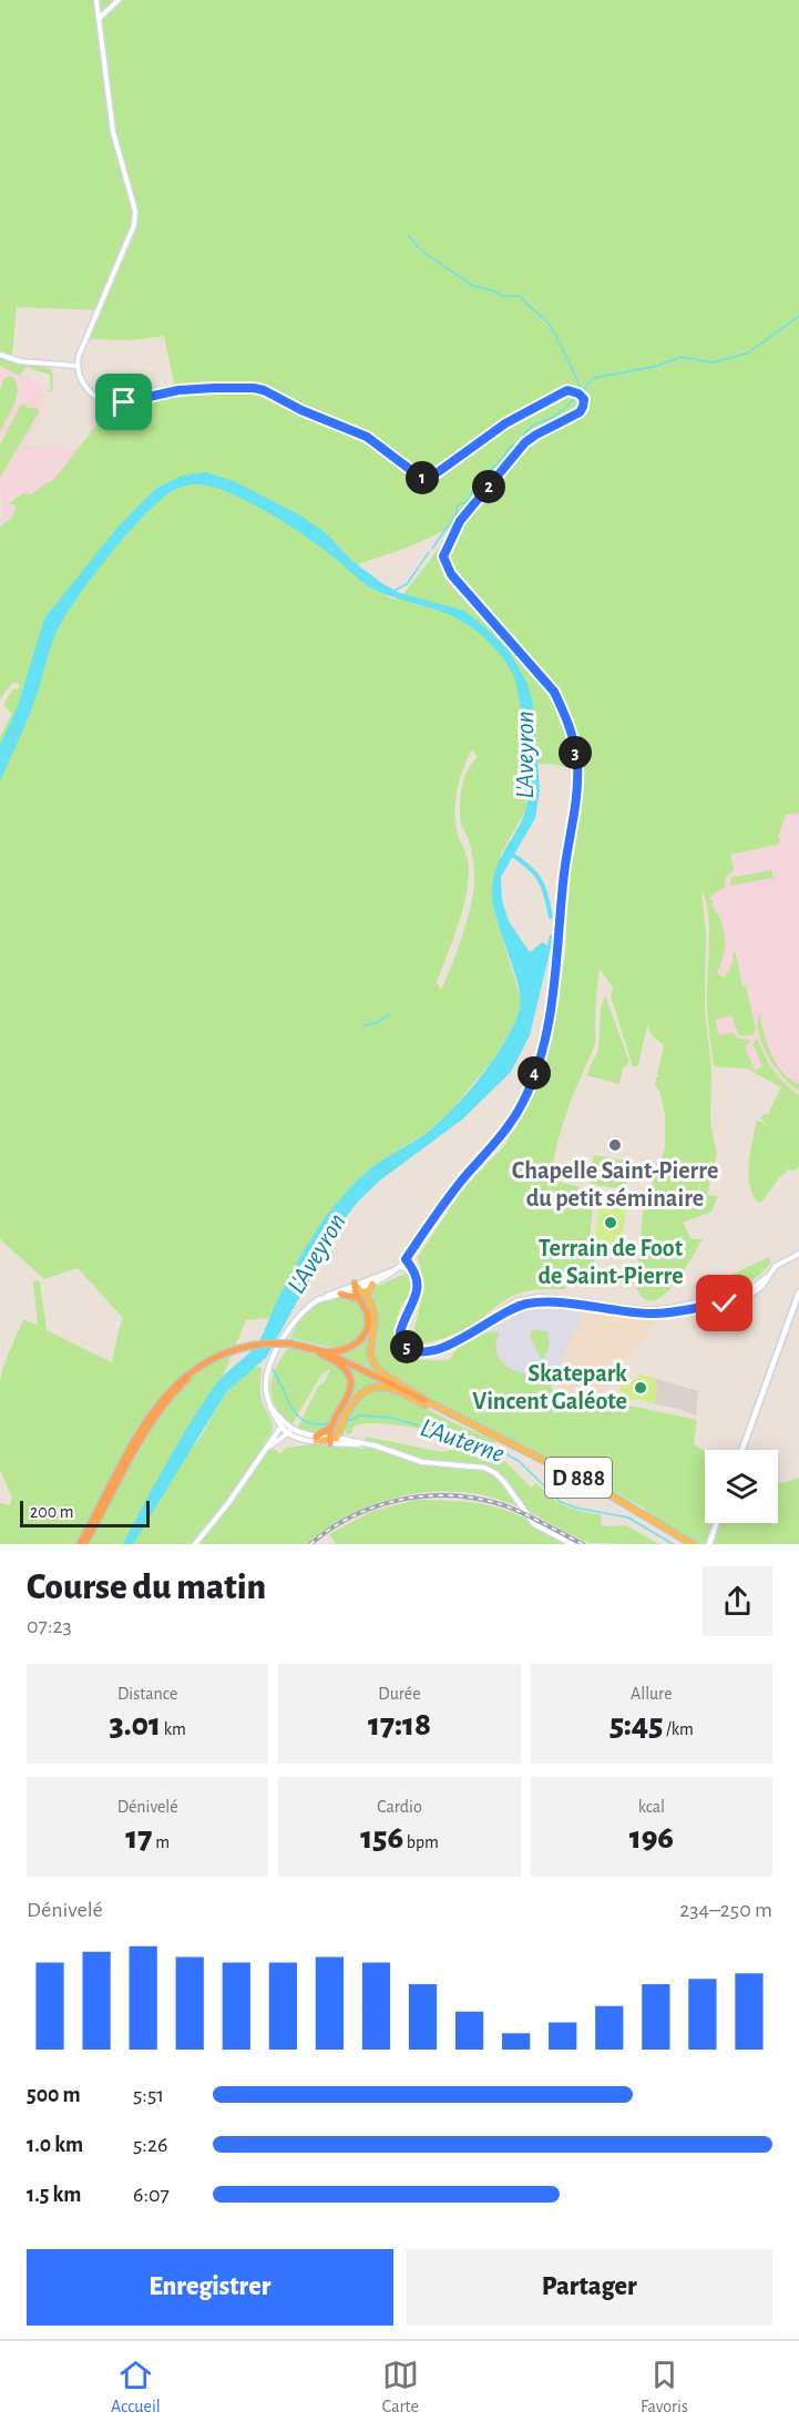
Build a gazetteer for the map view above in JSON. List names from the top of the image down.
{
  "streets": {
    "highway": ["D 888"]
  },
  "water": ["L'Aveyron", "L'Auterne"],
  "places": ["Chapelle Saint-Pierre du petit séminaire", "Terrain de Foot de Saint-Pierre", "Skatepark Vincent Galéote"],
  "scale_bar": "200 m",
  "page": {
    "pins": [
      "1",
      "2",
      "3",
      "4",
      "5"
    ],
    "scale": "200 m",
    "heading": ["Course du matin", "07:23"],
    "stats": [
      ["Distance", "3.01 km"],
      ["Durée", "17:18"],
      ["Allure", "5:45 /km"],
      ["Dénivelé", "17 m"],
      ["Cardio", "156 bpm"],
      ["kcal", "196"]
    ],
    "chart": ["Dénivelé", "234–250 m"],
    "list": [
      {
        "name": "500 m",
        "note": "5:51"
      },
      {
        "name": "1.0 km",
        "note": "5:26"
      },
      {
        "name": "1.5 km",
        "note": "6:07"
      }
    ],
    "buttons": ["Enregistrer", "Partager"],
    "tabs": ["Accueil", "Carte", "Favoris"]
  }
}
